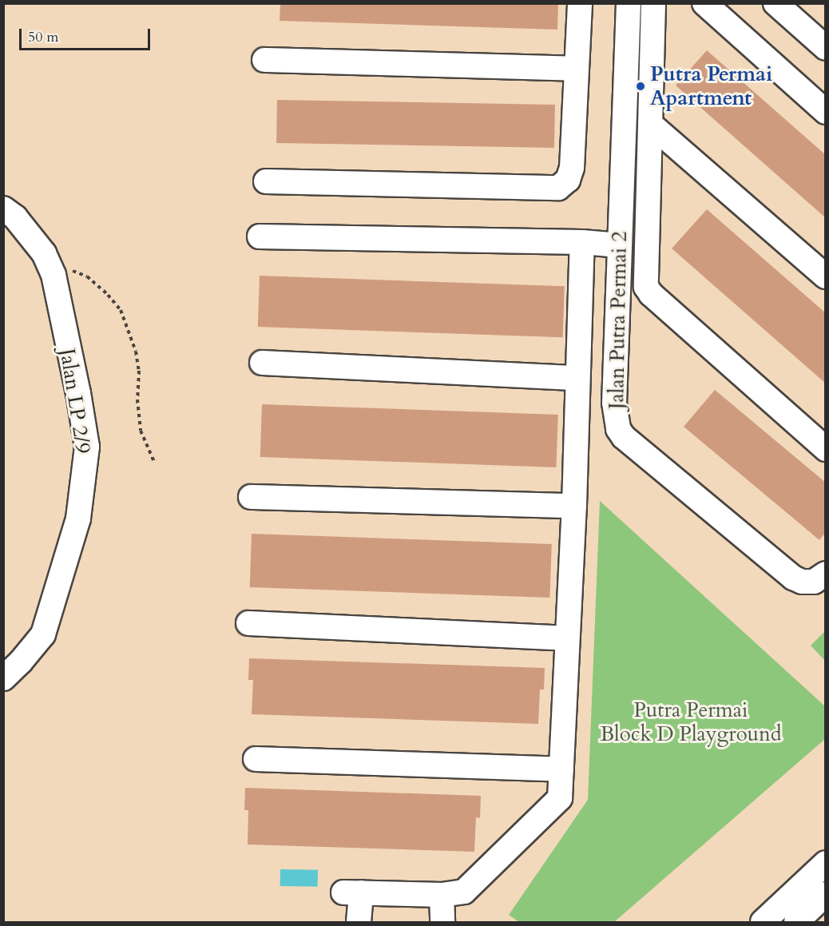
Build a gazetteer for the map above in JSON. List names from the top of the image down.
{
  "streets": {
    "street": ["Jalan Putra Permai 2", "Jalan LP 2/9"]
  },
  "parks": ["Putra Permai Block D Playground"],
  "places": ["Putra Permai Apartment"],
  "scale_bar": "50 m"
}
